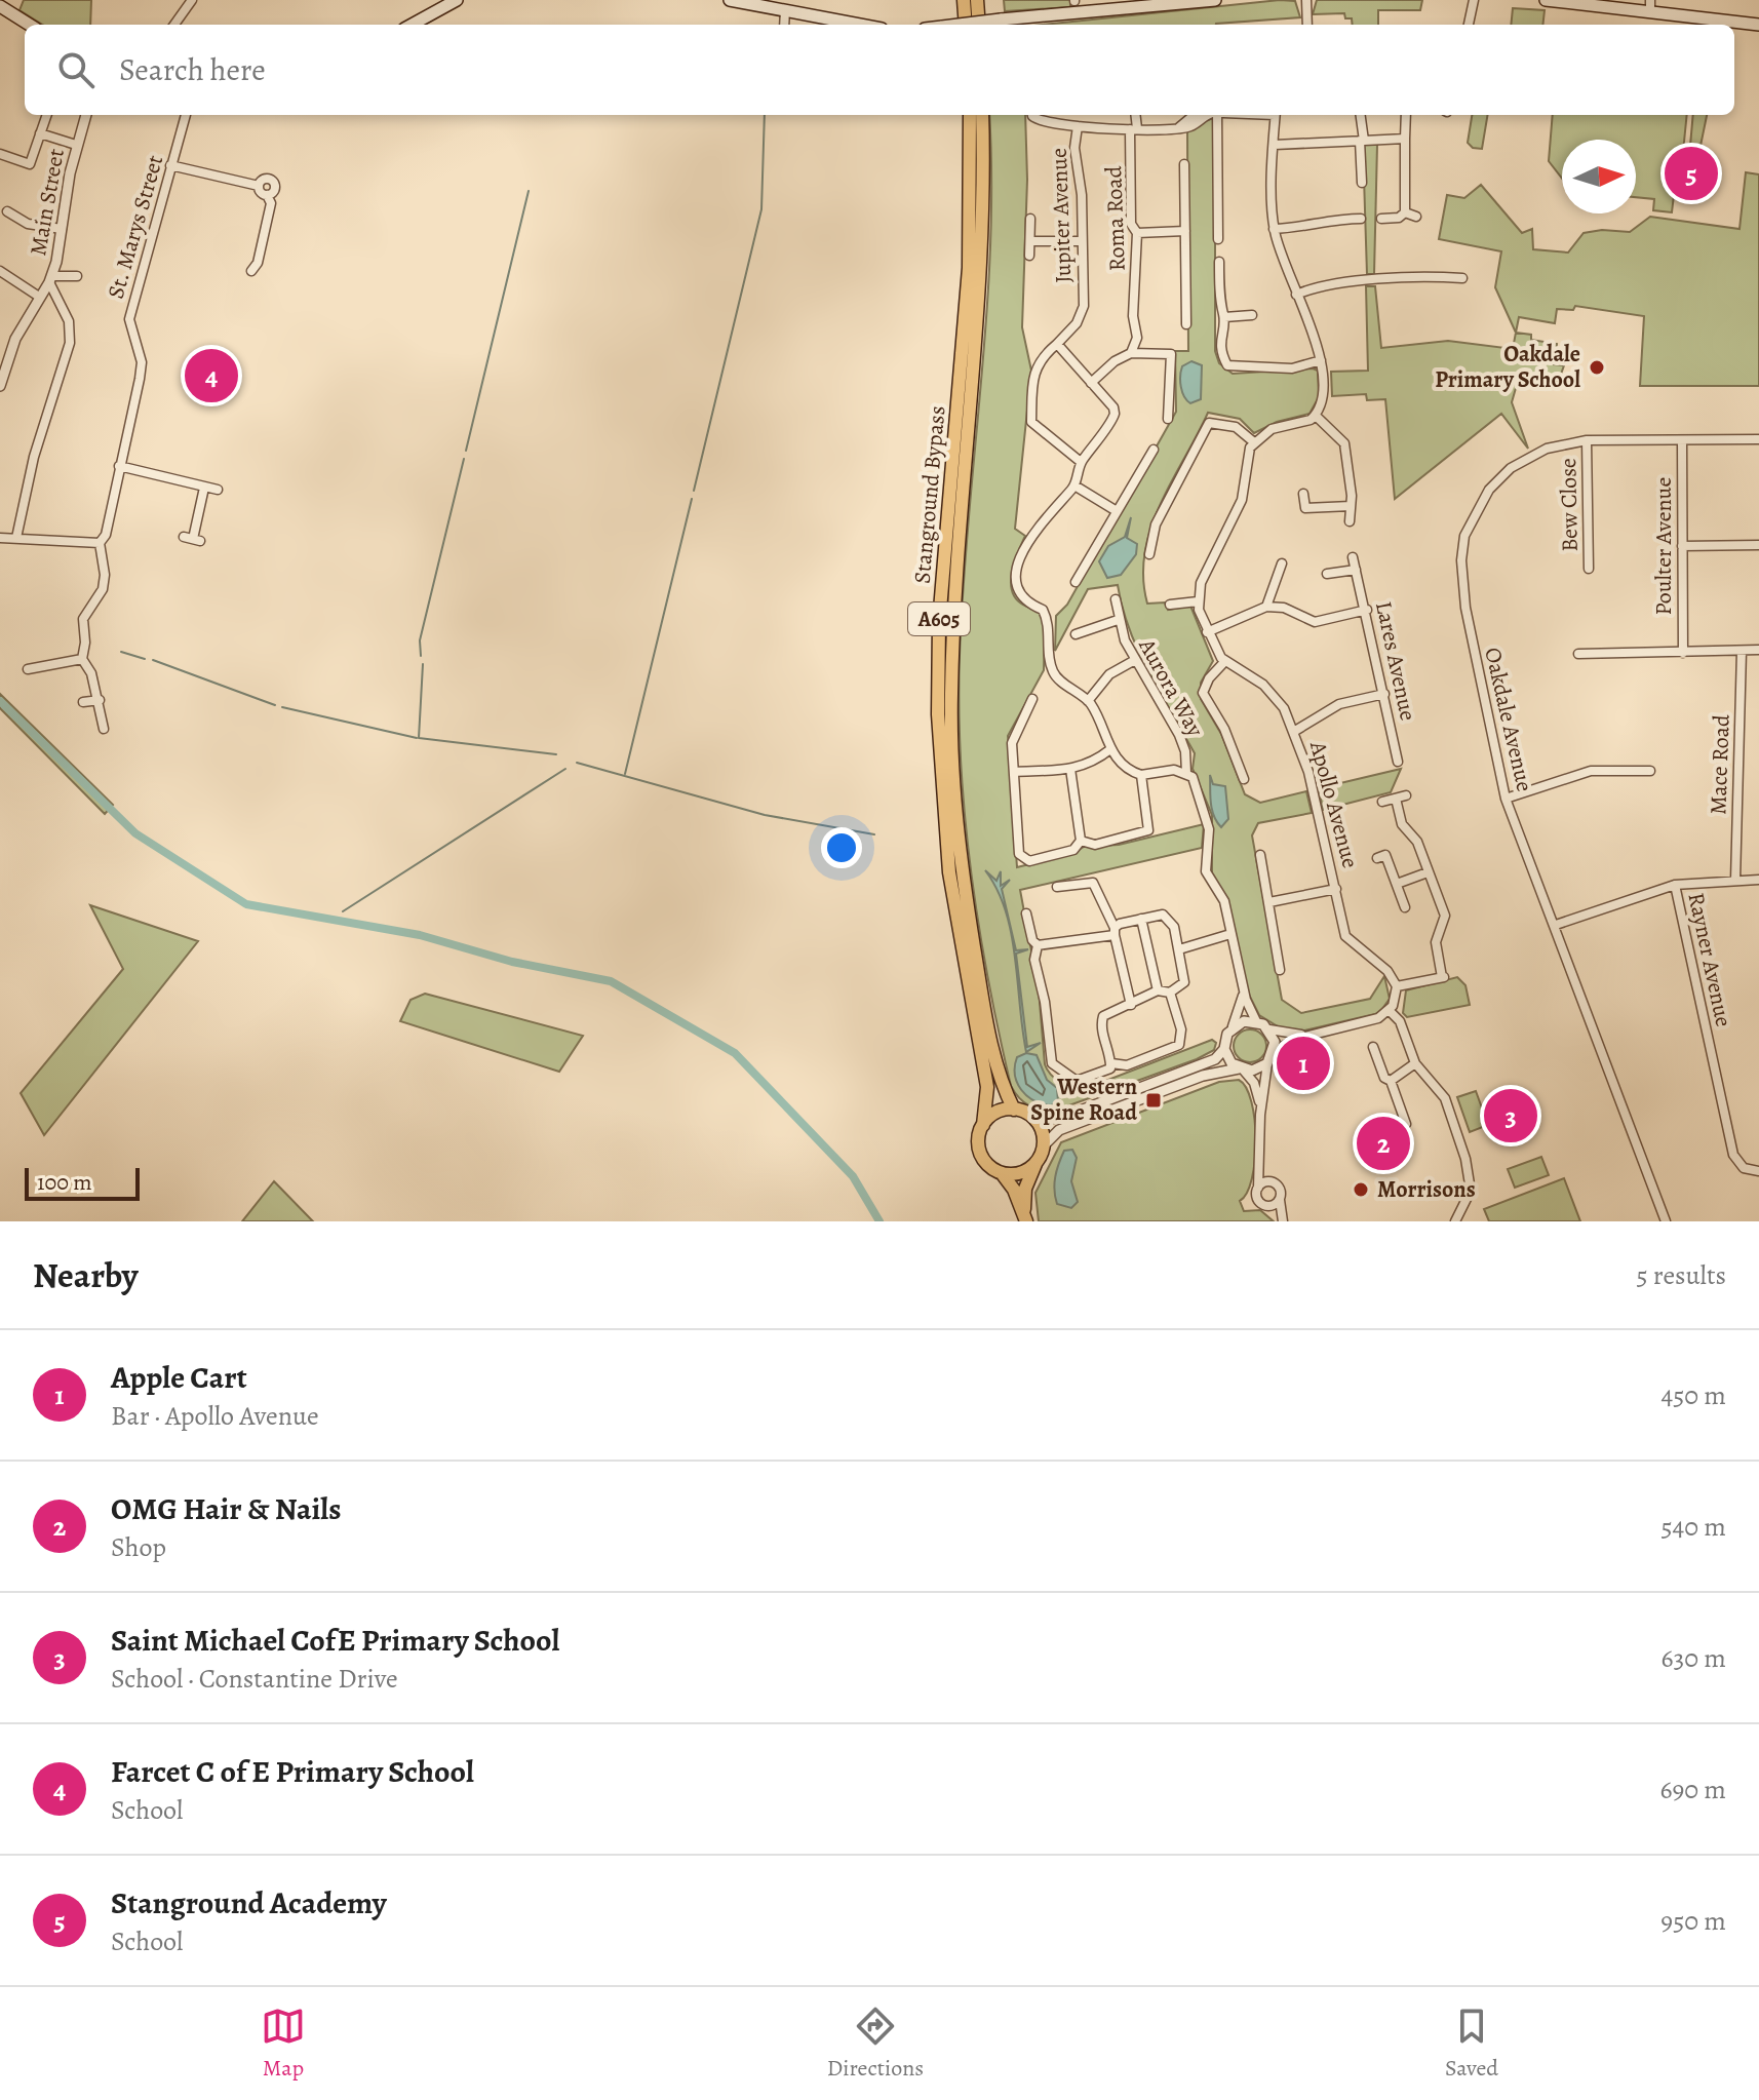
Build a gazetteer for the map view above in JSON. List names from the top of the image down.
{
  "streets": {
    "main road": ["Stanground Bypass", "A605"],
    "street": [
      "Main Street",
      "Jupiter Avenue",
      "Roma Road",
      "St. Marys Street",
      "Bew Close",
      "Poulter Avenue",
      "Lares Avenue",
      "Aurora Way",
      "Oakdale Avenue",
      "Mace Road",
      "Apollo Avenue",
      "Rayner Avenue"
    ]
  },
  "crossings": [
    ["Bew Close", "Oakdale Avenue"],
    ["Poulter Avenue", "Oakdale Avenue"]
  ],
  "places": {
    "other": ["Oakdale Primary School", "Morrisons"],
    "transit": ["Western Spine Road"]
  },
  "scale_bar": "100 m",
  "north": "right",
  "page": {
    "search": "Search here",
    "pins": [
      "5",
      "4",
      "1",
      "3",
      "2"
    ],
    "scale": "100 m",
    "heading": ["Nearby", "5 results"],
    "list": [
      {
        "mark": "1",
        "name": "Apple Cart",
        "note": "Bar · Apollo Avenue",
        "value": "450 m"
      },
      {
        "mark": "2",
        "name": "OMG Hair & Nails",
        "note": "Shop",
        "value": "540 m"
      },
      {
        "mark": "3",
        "name": "Saint Michael CofE Primary School",
        "note": "School · Constantine Drive",
        "value": "630 m"
      },
      {
        "mark": "4",
        "name": "Farcet C of E Primary School",
        "note": "School",
        "value": "690 m"
      },
      {
        "mark": "5",
        "name": "Stanground Academy",
        "note": "School",
        "value": "950 m"
      }
    ],
    "nav": ["Map", "Directions", "Saved"]
  }
}
